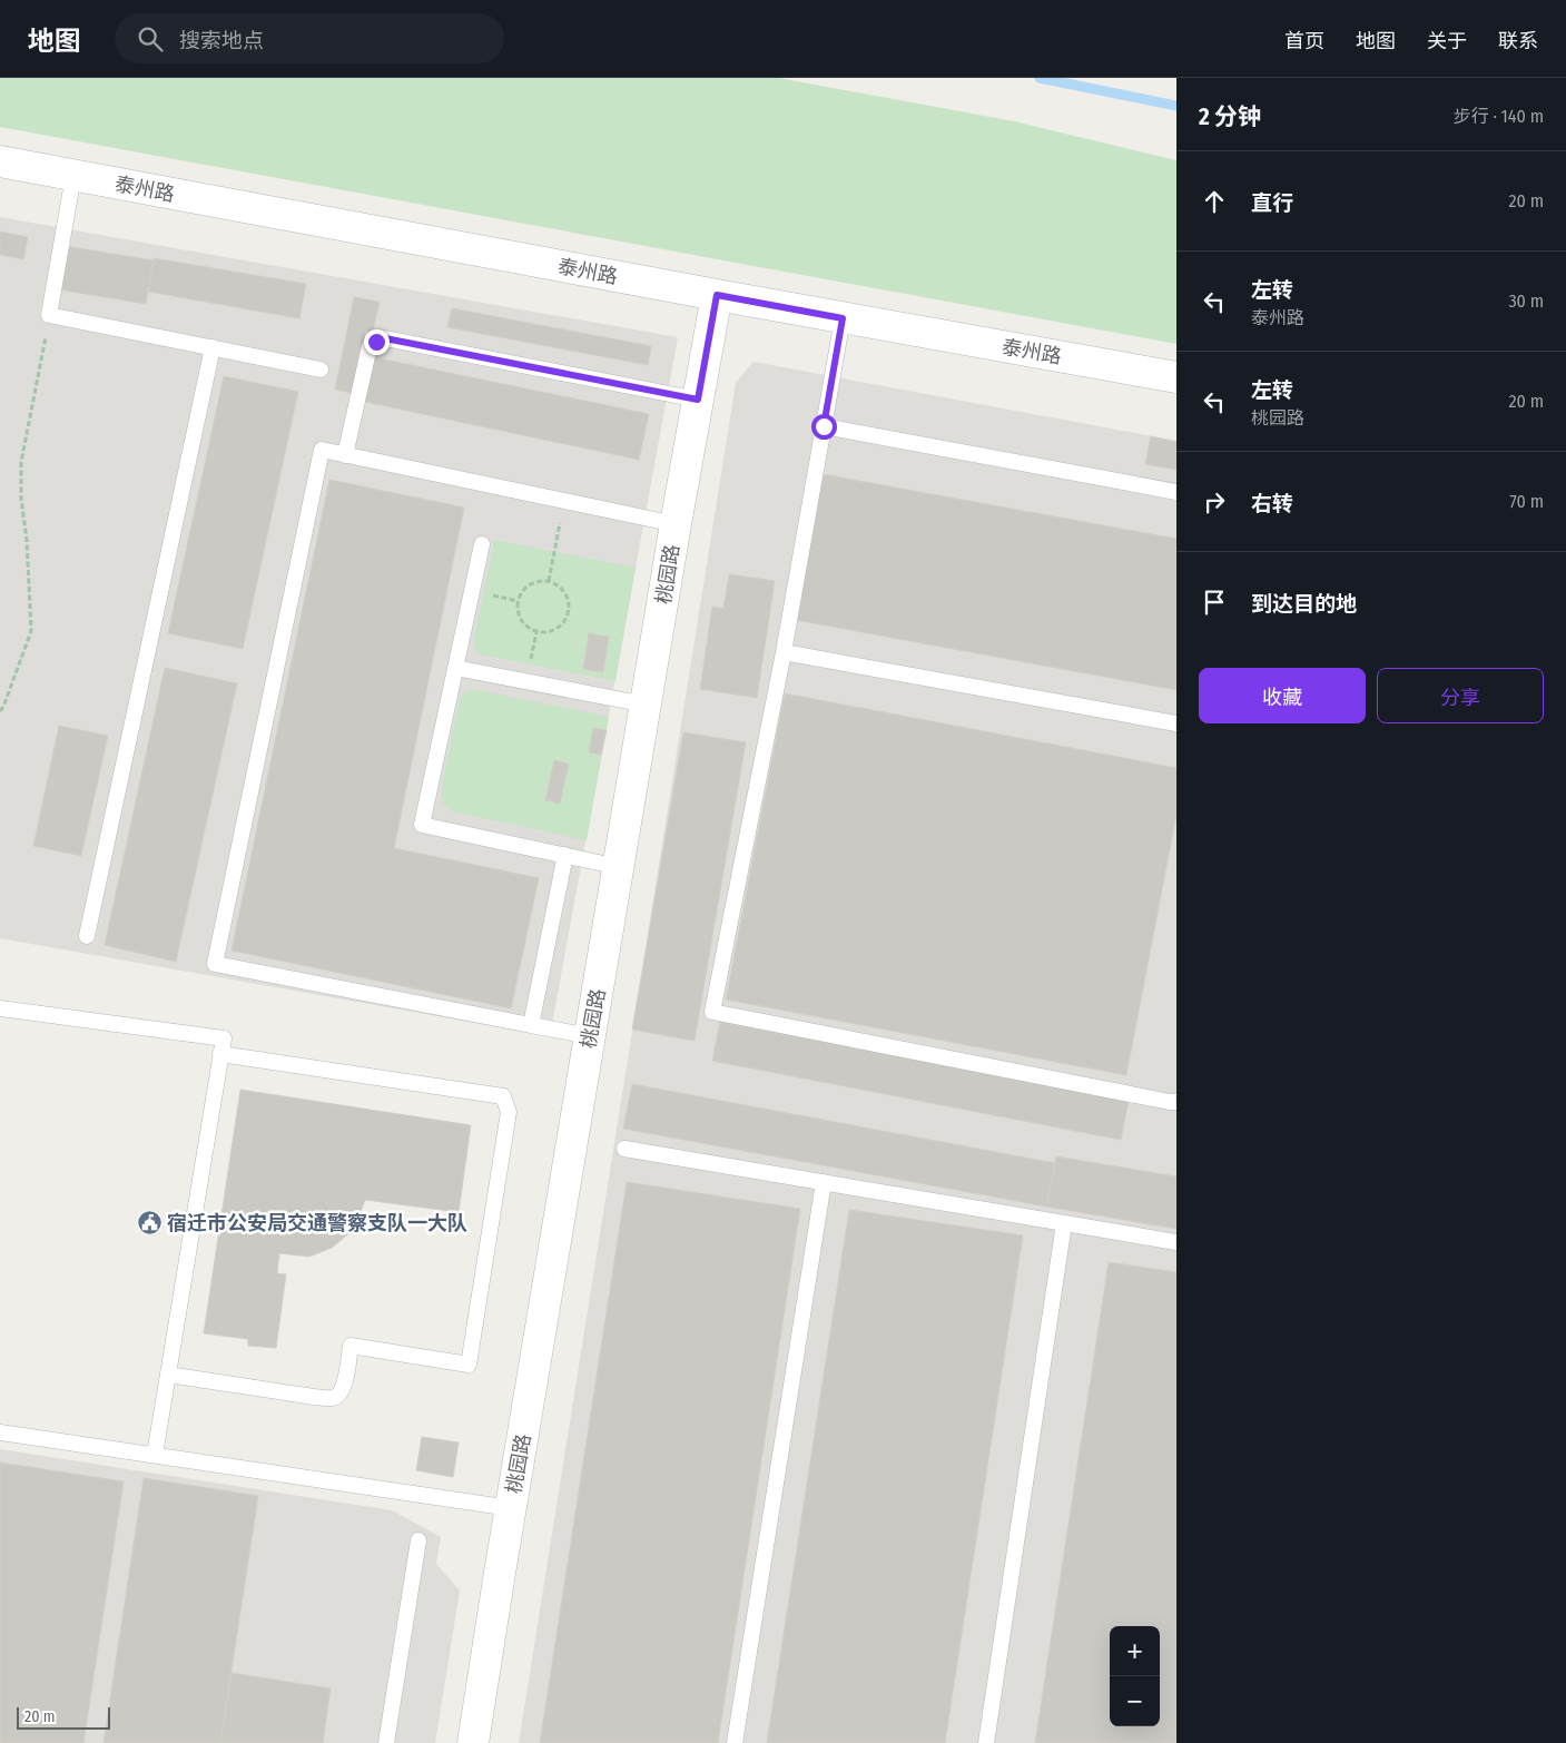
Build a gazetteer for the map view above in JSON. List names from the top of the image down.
{
  "streets": {
    "street": ["泰州路", "桃园路"]
  },
  "crossings": [
    ["泰州路", "桃园路"]
  ],
  "places": {
    "public building": ["宿迁市公安局交通警察支队一大队"]
  },
  "scale_bar": "20 m",
  "page": {
    "header": "地图",
    "search": "搜索地点",
    "nav": [
      "首页",
      "地图",
      "关于",
      "联系"
    ],
    "heading": ["2 分钟", "步行 · 140 m"],
    "list": [
      ["直行", "20 m"],
      ["左转", "泰州路", "30 m"],
      ["左转", "桃园路", "20 m"],
      ["右转", "70 m"],
      "到达目的地"
    ],
    "buttons": ["收藏", "分享"],
    "map_buttons": ["+", "−"],
    "scale": "20 m"
  }
}
